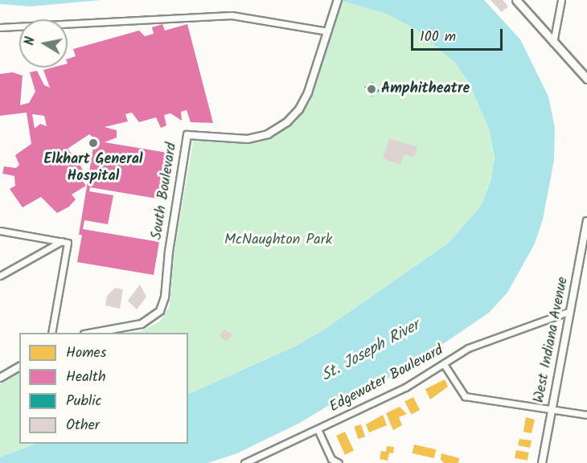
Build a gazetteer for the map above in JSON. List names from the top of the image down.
{
  "streets": {
    "street": ["South Boulevard", "West Indiana Avenue", "Edgewater Boulevard"]
  },
  "crossings": [
    ["West Indiana Avenue", "Edgewater Boulevard"]
  ],
  "water": ["St. Joseph River"],
  "parks": ["McNaughton Park"],
  "places": ["Amphitheatre", "Elkhart General Hospital"],
  "legend": [
    "Homes",
    "Health",
    "Public",
    "Other"
  ],
  "scale_bar": "100 m",
  "north": "left"
}
